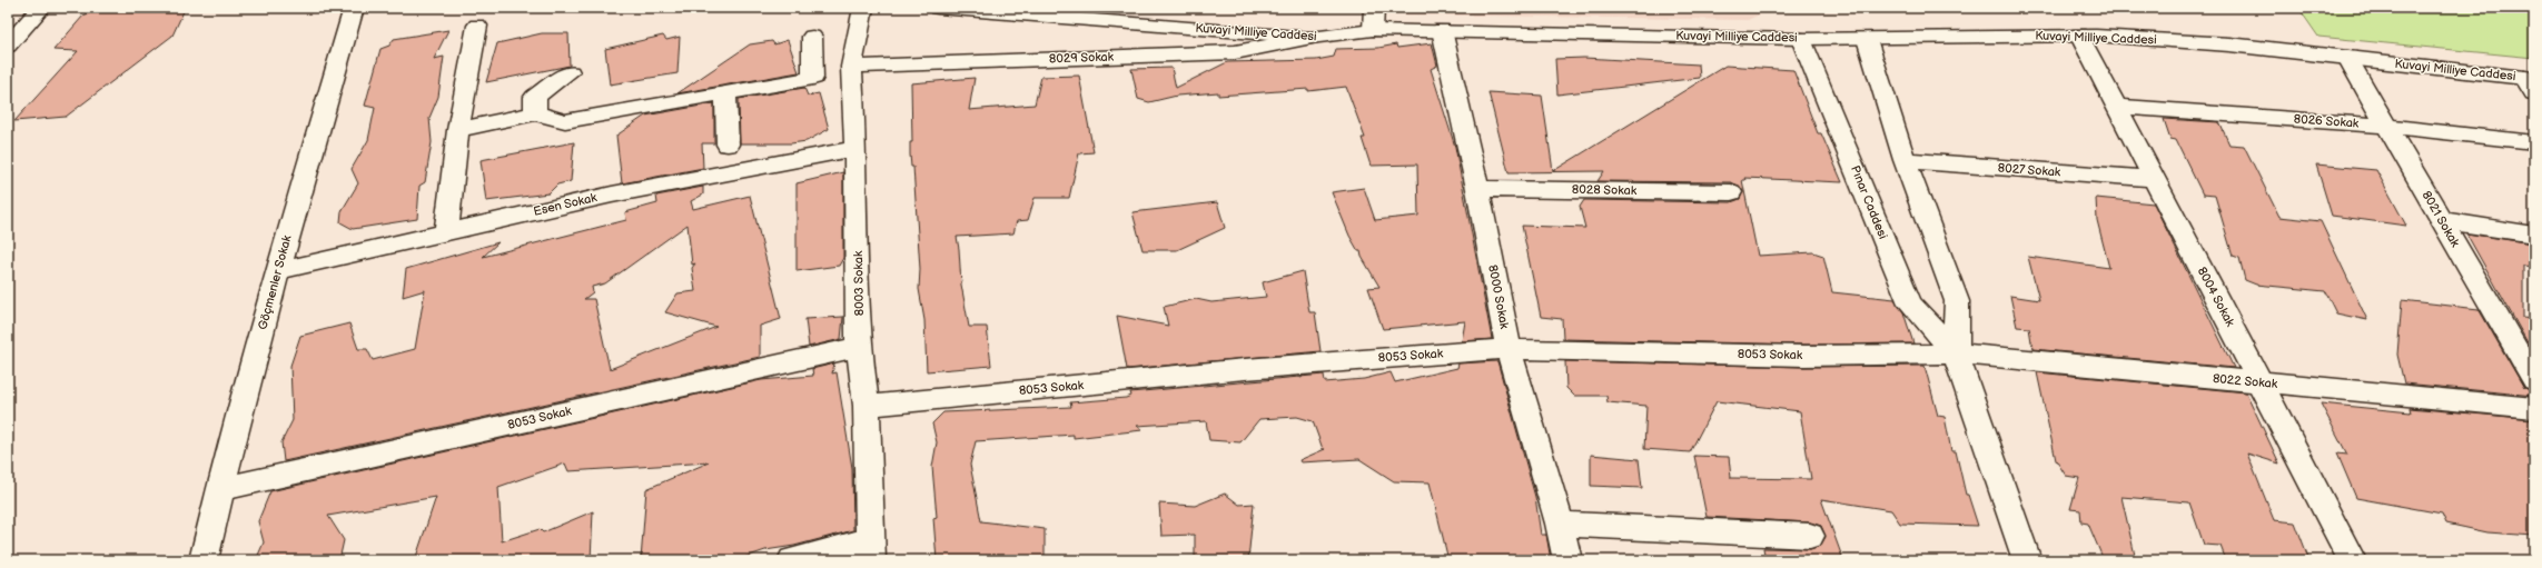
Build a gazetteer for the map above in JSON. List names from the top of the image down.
{
  "streets": {
    "street": [
      "Kuvayi Milliye Caddesi",
      "8029 Sokak",
      "8026 Sokak",
      "8027 Sokak",
      "8028 Sokak",
      "Pınar Caddesi",
      "Esen Sokak",
      "8021 Sokak",
      "Göçmenler Sokak",
      "8003 Sokak",
      "8000 Sokak",
      "8004 Sokak",
      "8053 Sokak",
      "8022 Sokak"
    ]
  },
  "crossings": [
    ["Kuvayi Milliye Caddesi", "8029 Sokak"],
    ["Kuvayi Milliye Caddesi", "Pınar Caddesi"],
    ["Kuvayi Milliye Caddesi", "8021 Sokak"],
    ["Kuvayi Milliye Caddesi", "8000 Sokak"],
    ["Kuvayi Milliye Caddesi", "8004 Sokak"],
    ["8029 Sokak", "8003 Sokak"],
    ["8026 Sokak", "8021 Sokak"],
    ["8026 Sokak", "8004 Sokak"],
    ["8027 Sokak", "Pınar Caddesi"],
    ["8027 Sokak", "8004 Sokak"],
    ["8028 Sokak", "8000 Sokak"],
    ["Pınar Caddesi", "8053 Sokak"],
    ["Pınar Caddesi", "8022 Sokak"],
    ["Esen Sokak", "Göçmenler Sokak"],
    ["Esen Sokak", "8003 Sokak"],
    ["Göçmenler Sokak", "8053 Sokak"],
    ["8003 Sokak", "8053 Sokak"],
    ["8000 Sokak", "8053 Sokak"],
    ["8004 Sokak", "8022 Sokak"],
    ["8053 Sokak", "8022 Sokak"]
  ]
}
